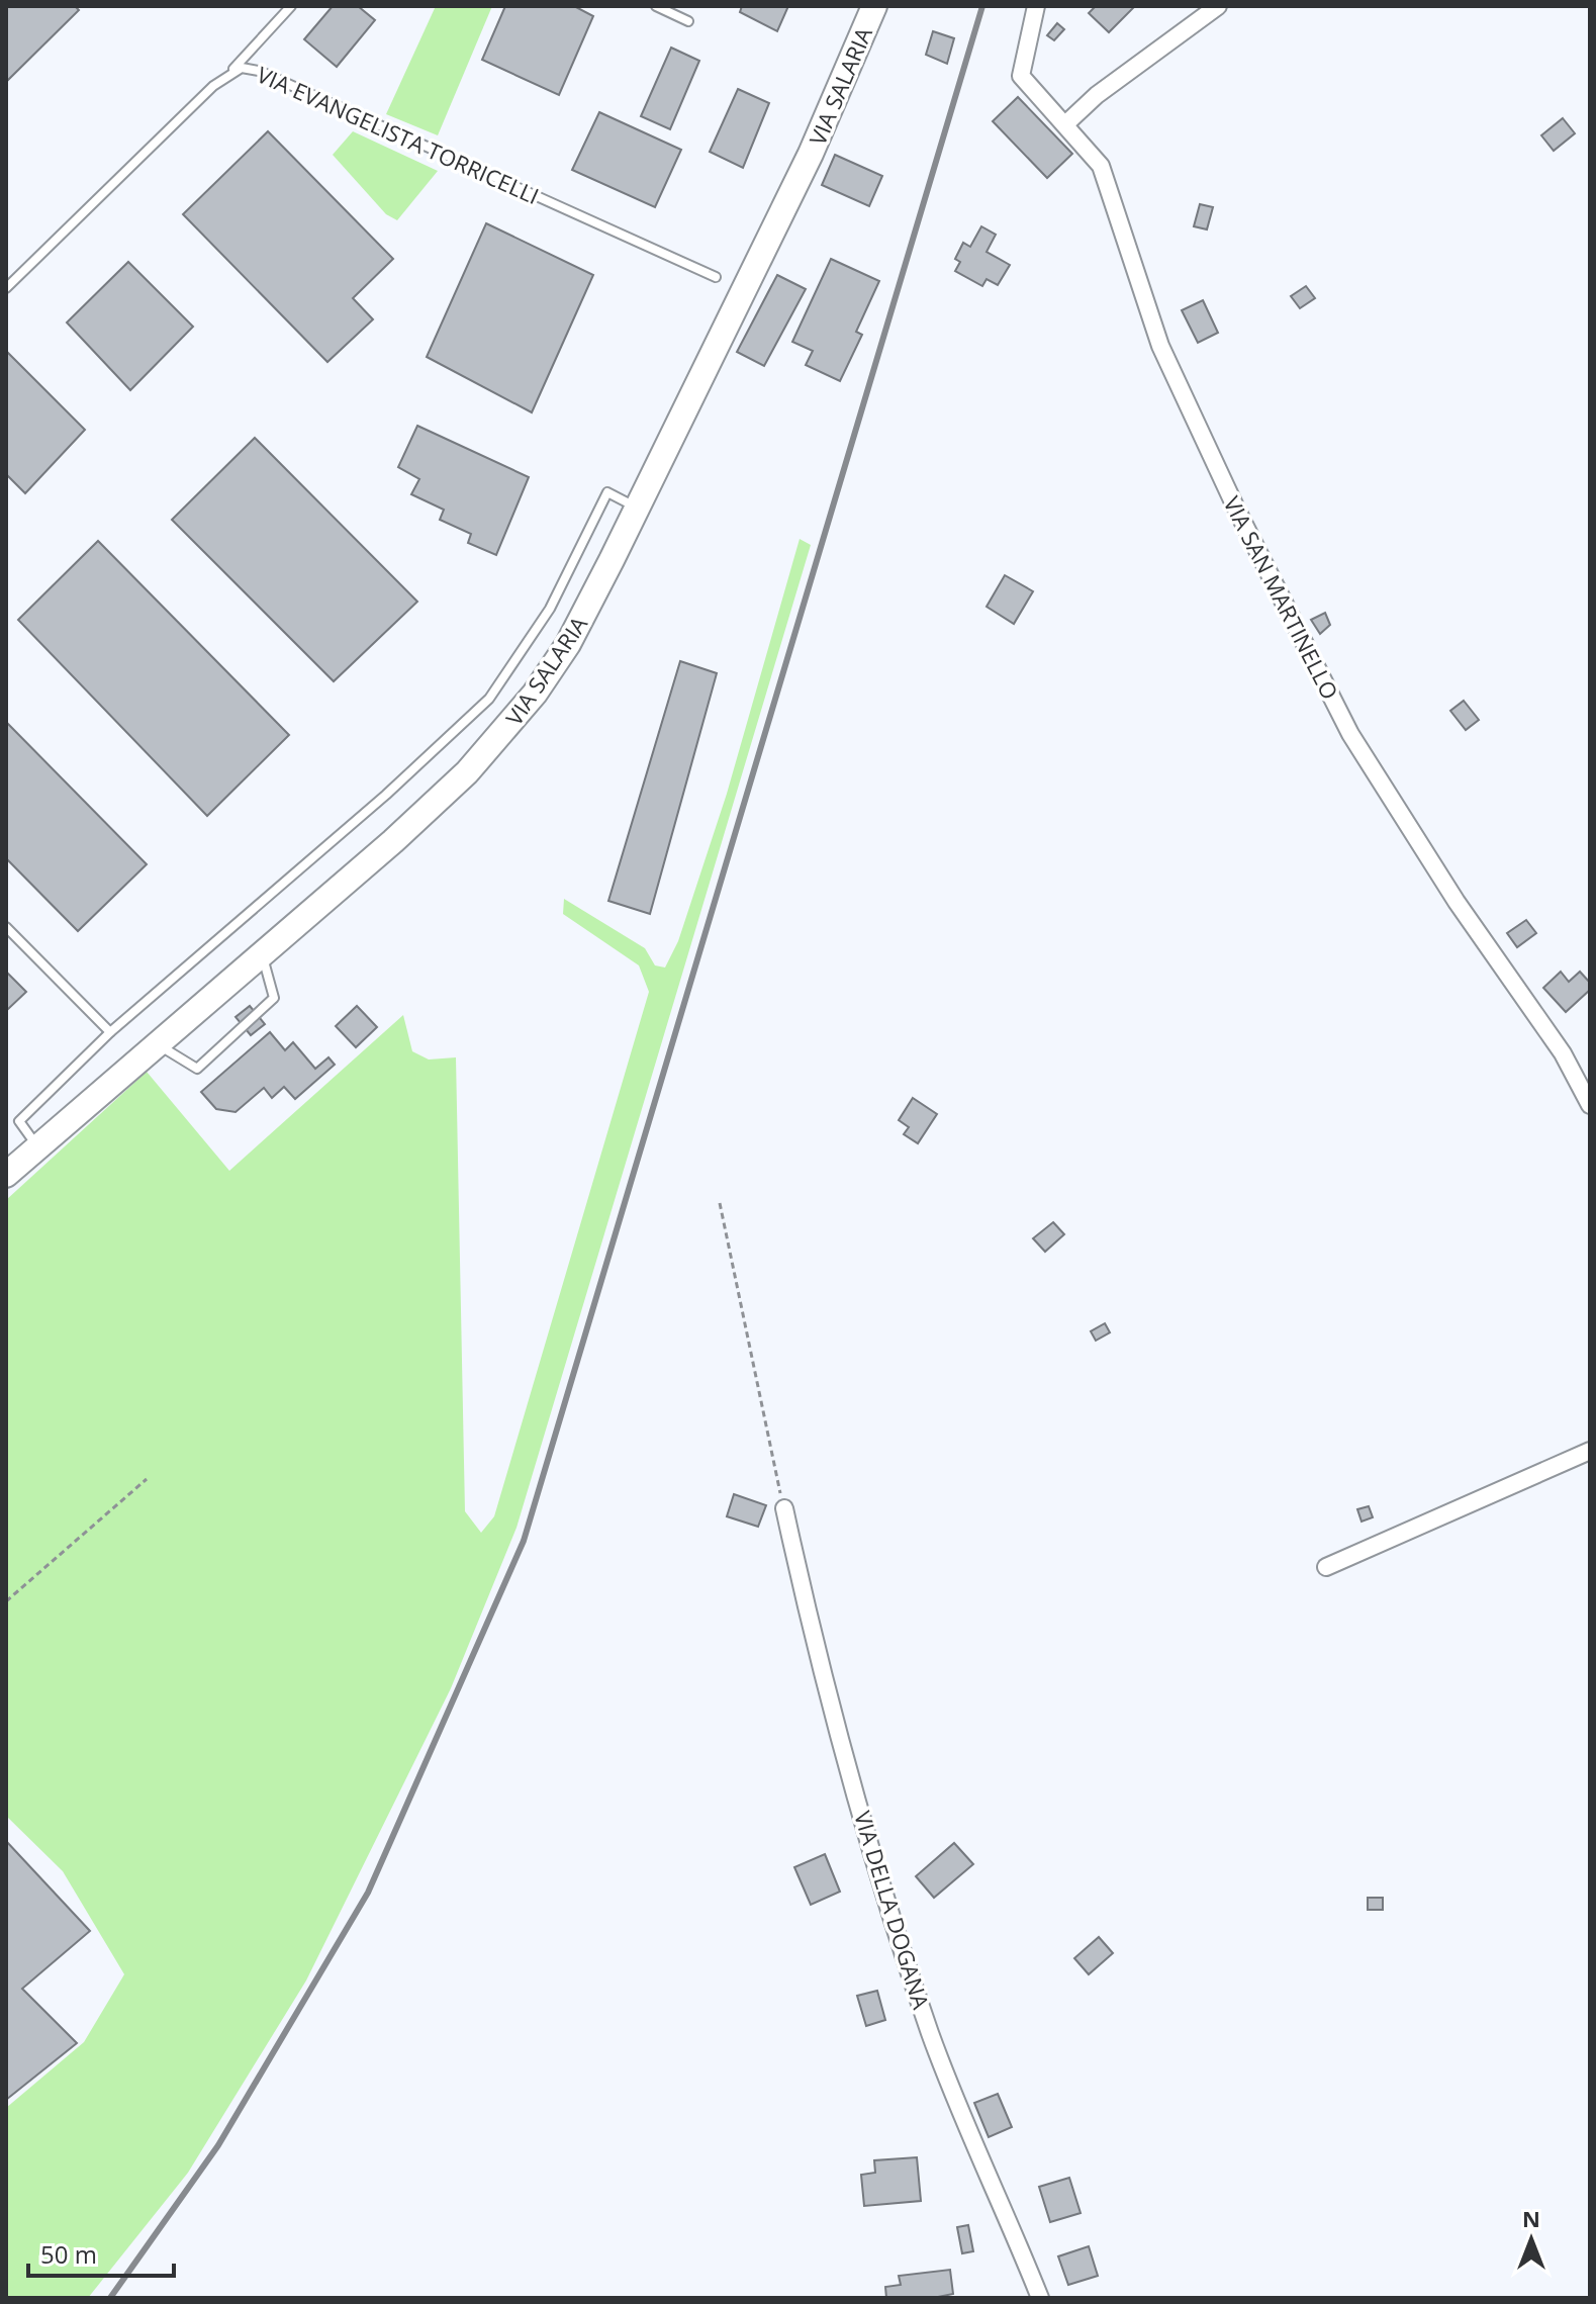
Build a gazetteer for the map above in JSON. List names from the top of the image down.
{
  "streets": {
    "main road": ["VIA SALARIA"],
    "street": ["VIA SAN MARTINELLO", "VIA DELLA DOGANA"],
    "lane": ["VIA EVANGELISTA TORRICELLI"]
  },
  "scale_bar": "50 m",
  "north": "top"
}
